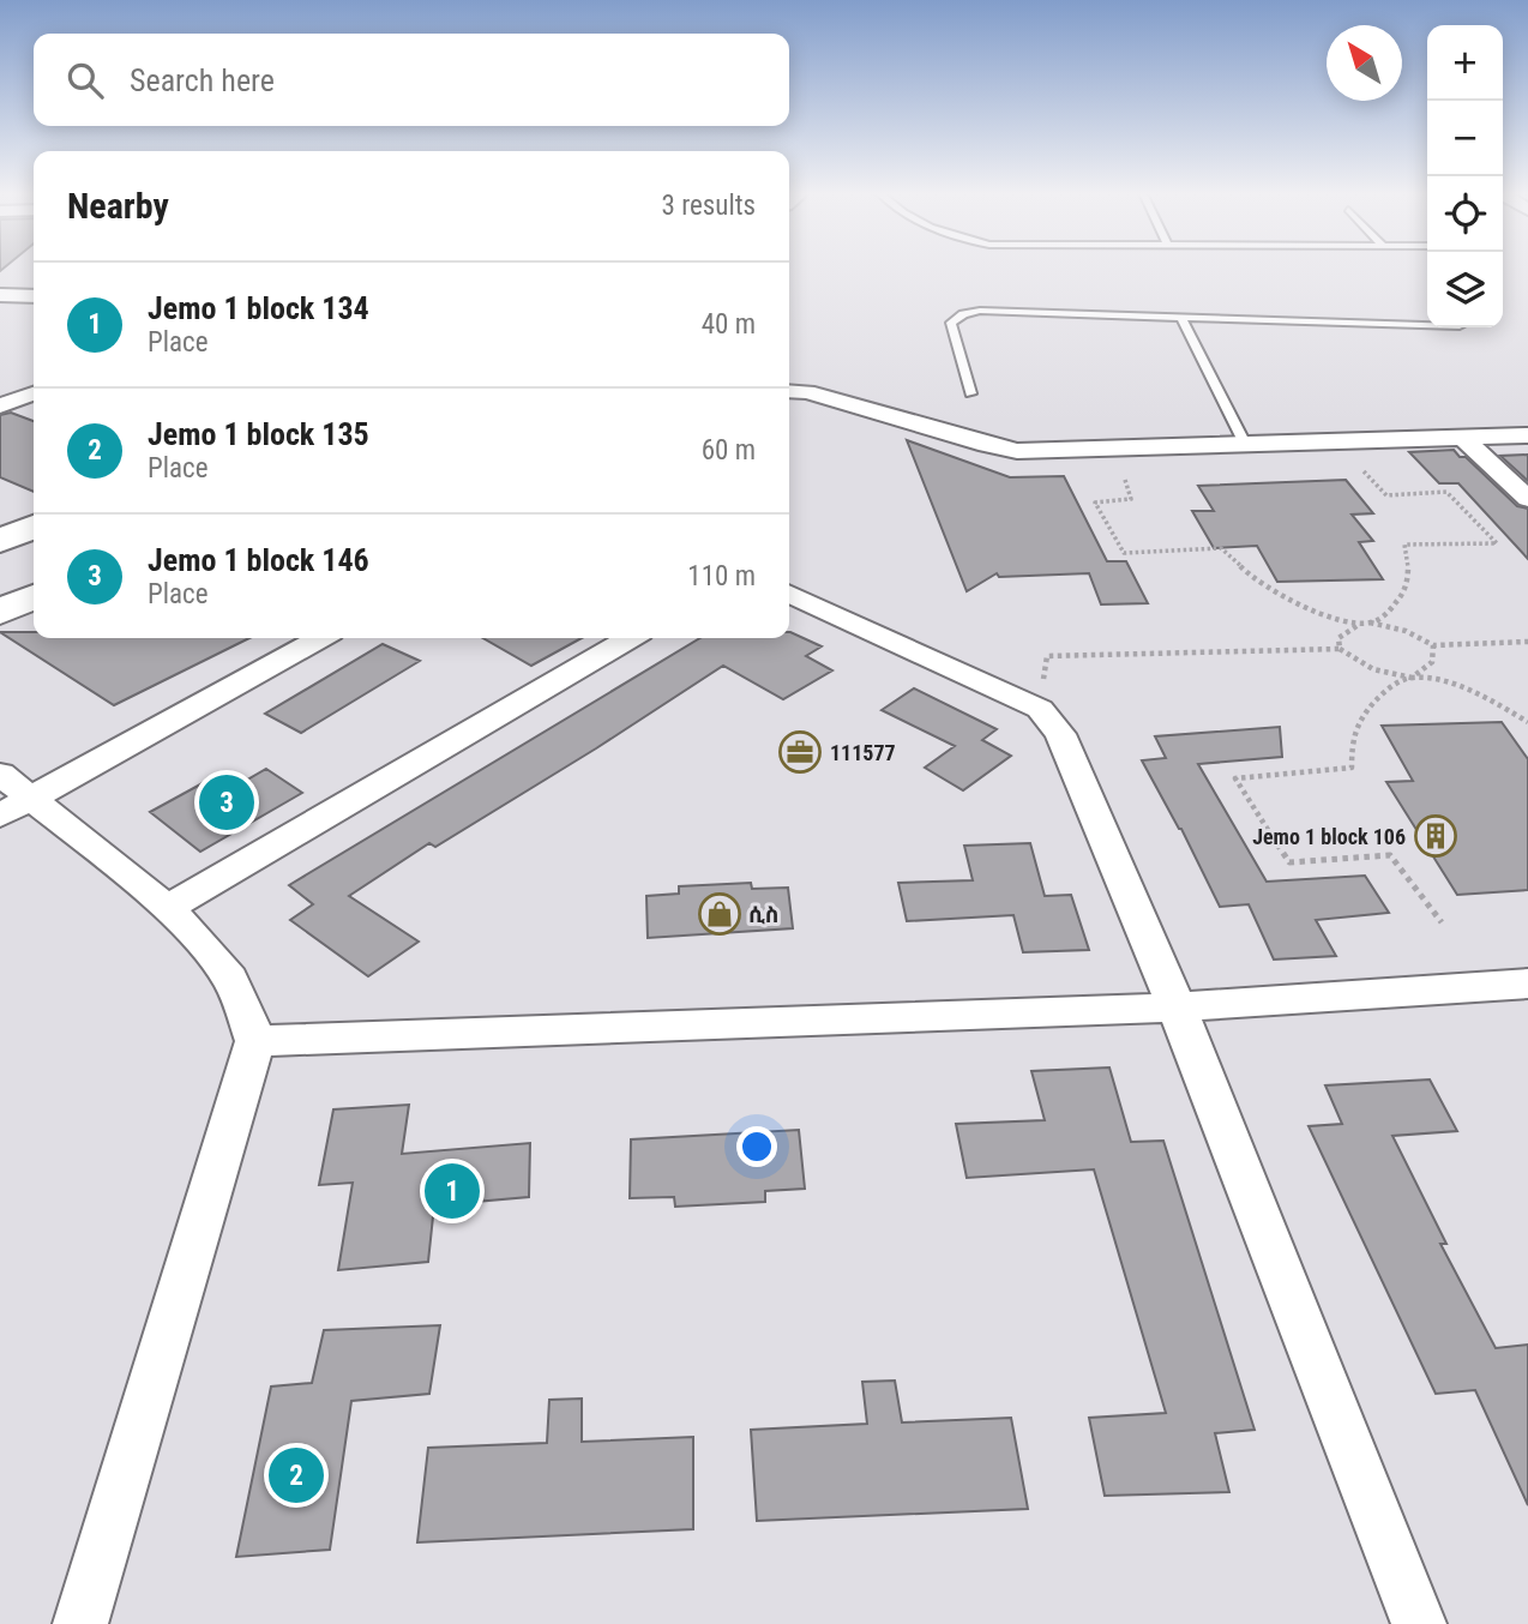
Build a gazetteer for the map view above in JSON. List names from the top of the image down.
{
  "places": {
    "office": ["111577"],
    "building": ["Jemo 1 block 106"],
    "shop": ["ሲስ"]
  },
  "north": "top left",
  "page": {
    "map_buttons": ["+", "−"],
    "search": "Search here",
    "heading": ["Nearby", "3 results"],
    "list": [
      {
        "mark": "1",
        "name": "Jemo 1 block 134",
        "note": "Place",
        "value": "40 m"
      },
      {
        "mark": "2",
        "name": "Jemo 1 block 135",
        "note": "Place",
        "value": "60 m"
      },
      {
        "mark": "3",
        "name": "Jemo 1 block 146",
        "note": "Place",
        "value": "110 m"
      }
    ],
    "pins": ["3", "1", "2"]
  }
}
